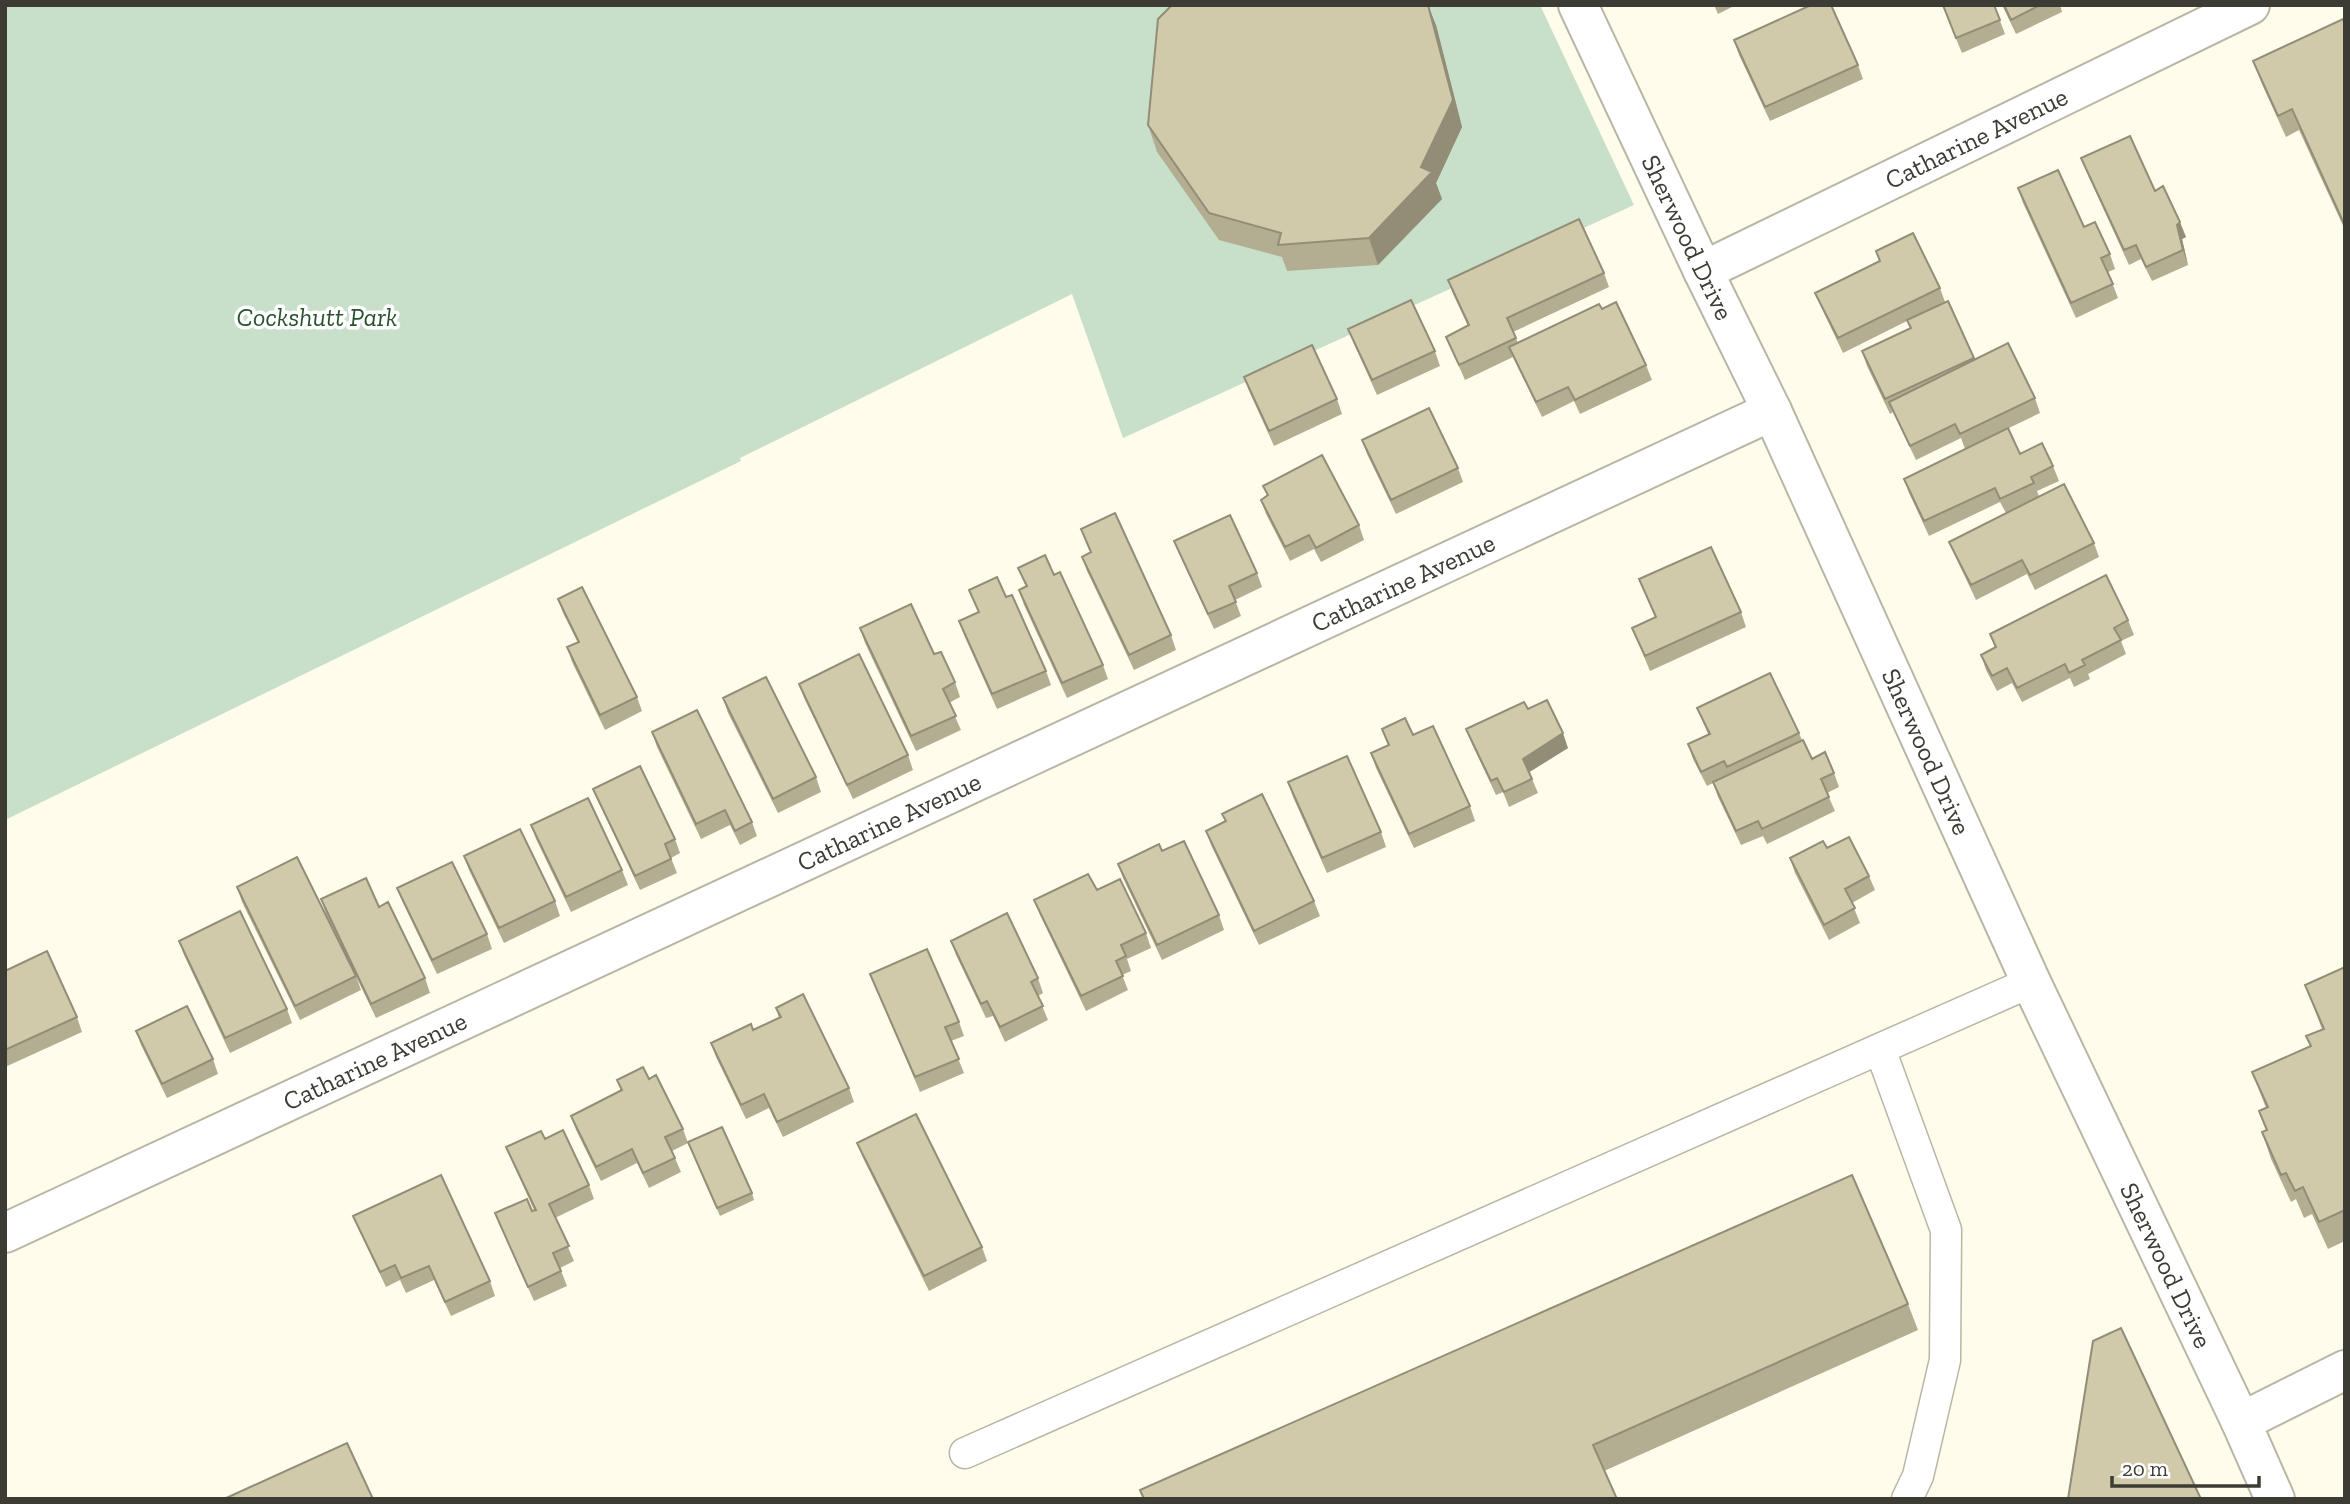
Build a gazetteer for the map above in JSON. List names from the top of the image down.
{
  "streets": {
    "street": ["Catharine Avenue", "Sherwood Drive"]
  },
  "crossings": [
    ["Catharine Avenue", "Sherwood Drive"]
  ],
  "parks": ["Cockshutt Park"],
  "scale_bar": "20 m"
}
